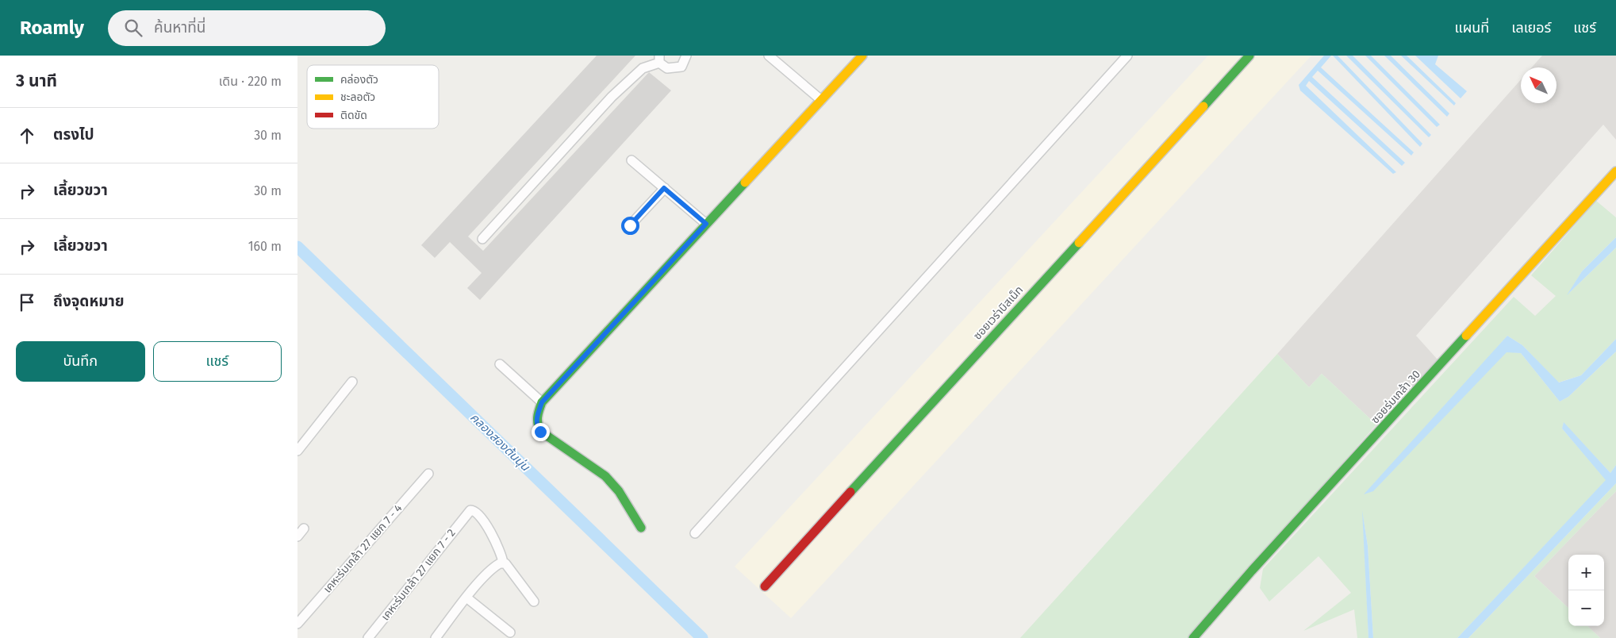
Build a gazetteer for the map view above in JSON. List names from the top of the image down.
{
  "streets": {
    "street": [
      "ซอยเวร่าบิสเน็ท",
      "ซอยร่มเกล้า 30",
      "เคหะร่มเกล้า 27 แยก 7 - 4",
      "เคหะร่มเกล้า 27 แยก 7 - 2"
    ]
  },
  "water": ["คลองสองต้นนุ่น"],
  "legend": ["คล่องตัว", "ชะลอตัว", "ติดขัด"],
  "north": "top left",
  "page": {
    "header": "Roamly",
    "search": "ค้นหาที่นี่",
    "nav": ["แผนที่", "เลเยอร์", "แชร์"],
    "heading": ["3 นาที", "เดิน · 220 m"],
    "list": [
      ["ตรงไป", "30 m"],
      ["เลี้ยวขวา", "30 m"],
      ["เลี้ยวขวา", "160 m"],
      "ถึงจุดหมาย"
    ],
    "buttons": ["บันทึก", "แชร์"],
    "map_buttons": ["+", "−"]
  }
}
